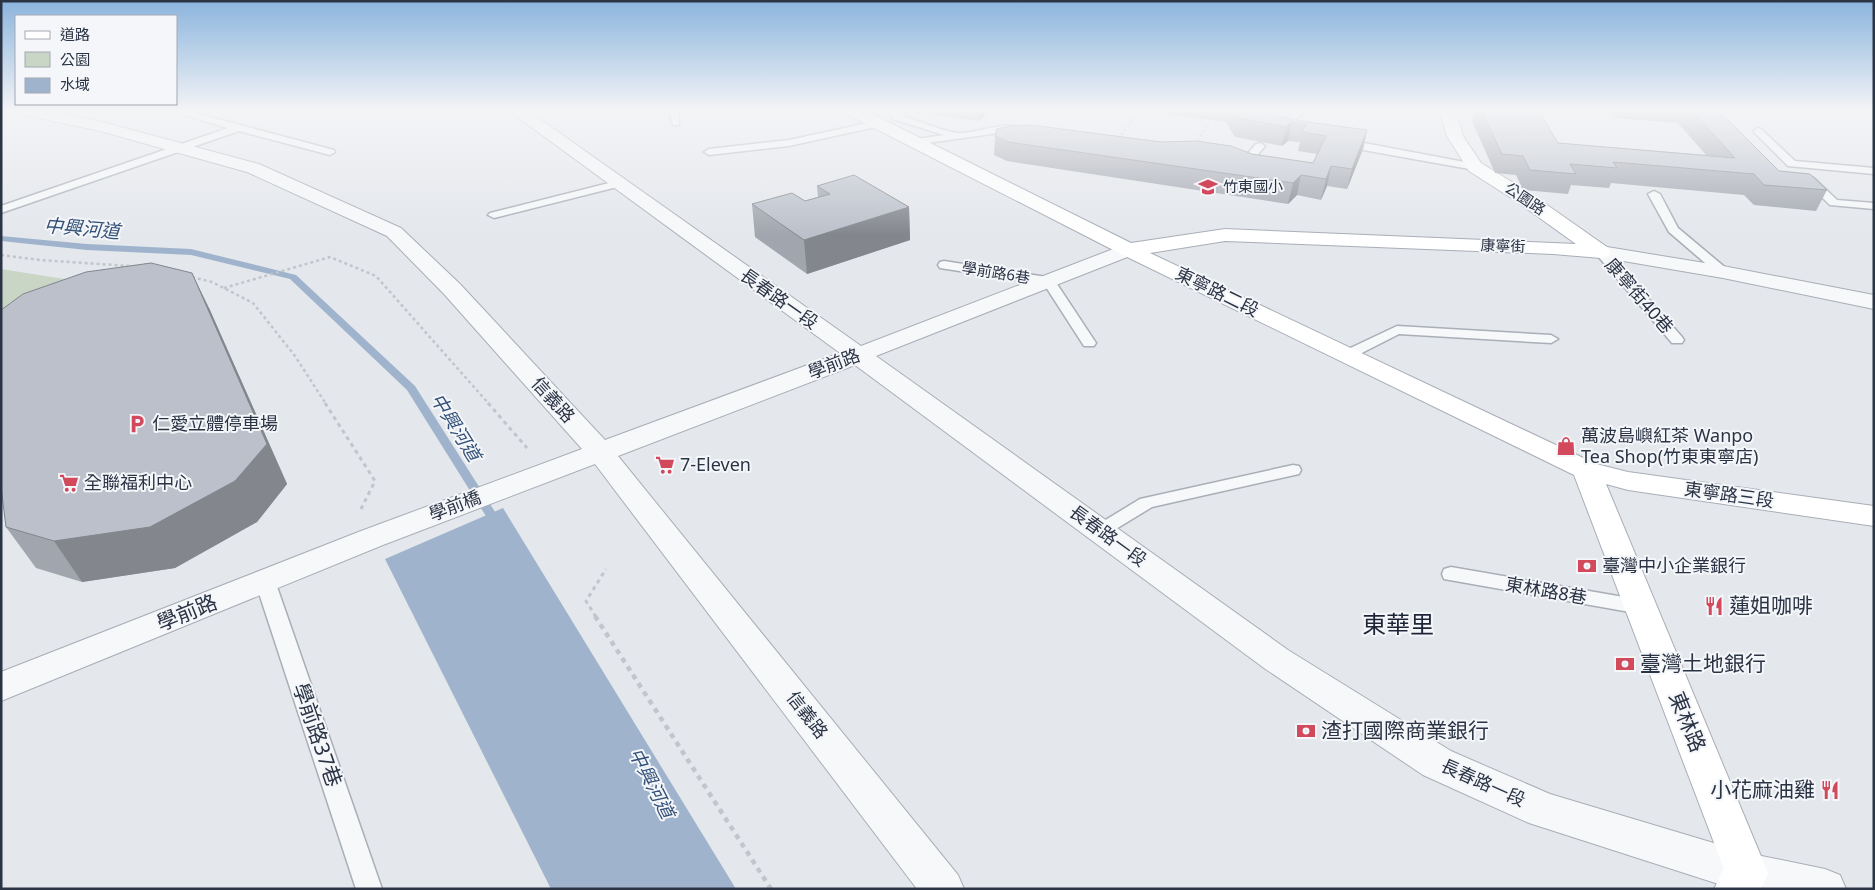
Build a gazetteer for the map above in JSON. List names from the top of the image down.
{
  "streets": {
    "street": [
      "公園路",
      "康寧街",
      "東寧路二段",
      "長春路一段",
      "學前路",
      "信義路",
      "東寧路三段",
      "學前橋",
      "東林路"
    ],
    "lane": [
      "學前路6巷",
      "康寧街40巷",
      "東林路8巷",
      "學前路37巷"
    ]
  },
  "crossings": [
    ["公園路", "康寧街"],
    ["公園路", "康寧街40巷"],
    ["康寧街", "東寧路二段"],
    ["康寧街", "康寧街40巷"],
    ["康寧街", "學前路"],
    ["學前路6巷", "學前路"],
    ["東寧路二段", "學前路"],
    ["東寧路二段", "東寧路三段"],
    ["東寧路二段", "東林路"],
    ["長春路一段", "學前路"],
    ["長春路一段", "東林路"],
    ["學前路", "信義路"],
    ["學前路", "學前橋"],
    ["學前路", "學前路37巷"],
    ["東寧路三段", "東林路"],
    ["東林路8巷", "東林路"]
  ],
  "districts": ["東華里"],
  "water": ["中興河道"],
  "places": {
    "school or university": ["竹東國小"],
    "parking": ["仁愛立體停車場"],
    "shop": ["萬波島嶼紅茶 Wanpo Tea Shop(竹東東寧店)"],
    "supermarket": ["7-Eleven", "全聯福利中心"],
    "bank": ["臺灣中小企業銀行", "臺灣土地銀行", "渣打國際商業銀行"],
    "restaurant": ["蓮姐咖啡", "小花麻油雞"]
  },
  "legend": ["道路", "公園", "水域"]
}
